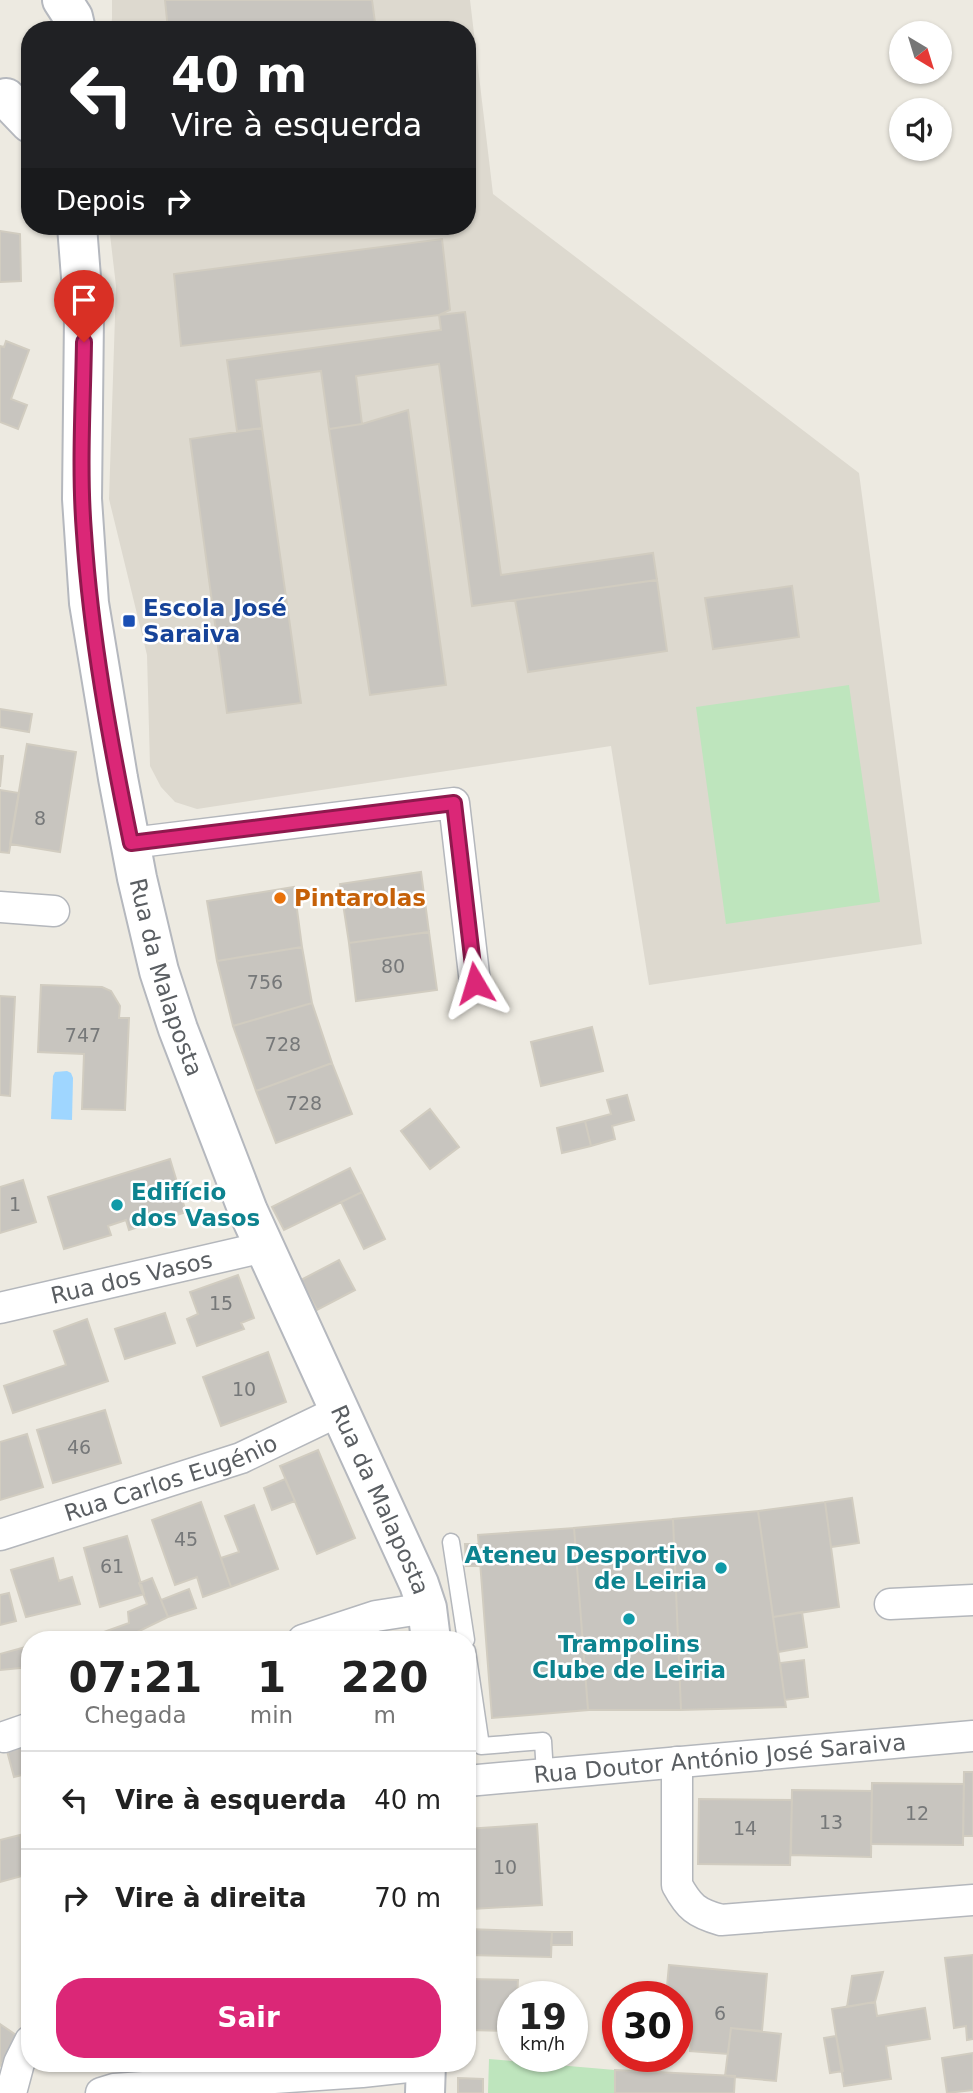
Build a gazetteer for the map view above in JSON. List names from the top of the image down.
{
  "streets": {
    "street": [
      "Rua da Malaposta",
      "Rua dos Vasos",
      "Rua Carlos Eugénio",
      "Rua Doutor António José Saraiva"
    ]
  },
  "crossings": [
    ["Rua da Malaposta", "Rua dos Vasos"],
    ["Rua da Malaposta", "Rua Carlos Eugénio"]
  ],
  "places": {
    "transit": ["Escola José Saraiva"],
    "other": [
      "Pintarolas",
      "Edifício dos Vasos",
      "Ateneu Desportivo de Leiria",
      "Trampolins Clube de Leiria"
    ]
  },
  "house_numbers": [
    "8",
    "80",
    "756",
    "747",
    "728",
    "728",
    "1",
    "15",
    "10",
    "46",
    "45",
    "61",
    "12",
    "13",
    "14",
    "10",
    "6"
  ],
  "north": "bottom right",
  "page": {
    "turn": ["40 m", "Vire à esquerda"],
    "then": "Depois",
    "eta": [
      "07:21",
      "Chegada",
      "1",
      "min",
      "220",
      "m"
    ],
    "list": [
      {
        "name": "Vire à esquerda",
        "value": "40 m"
      },
      {
        "name": "Vire à direita",
        "value": "70 m"
      }
    ],
    "buttons": "Sair",
    "speed": "19 km/h",
    "limit": "30"
  }
}
